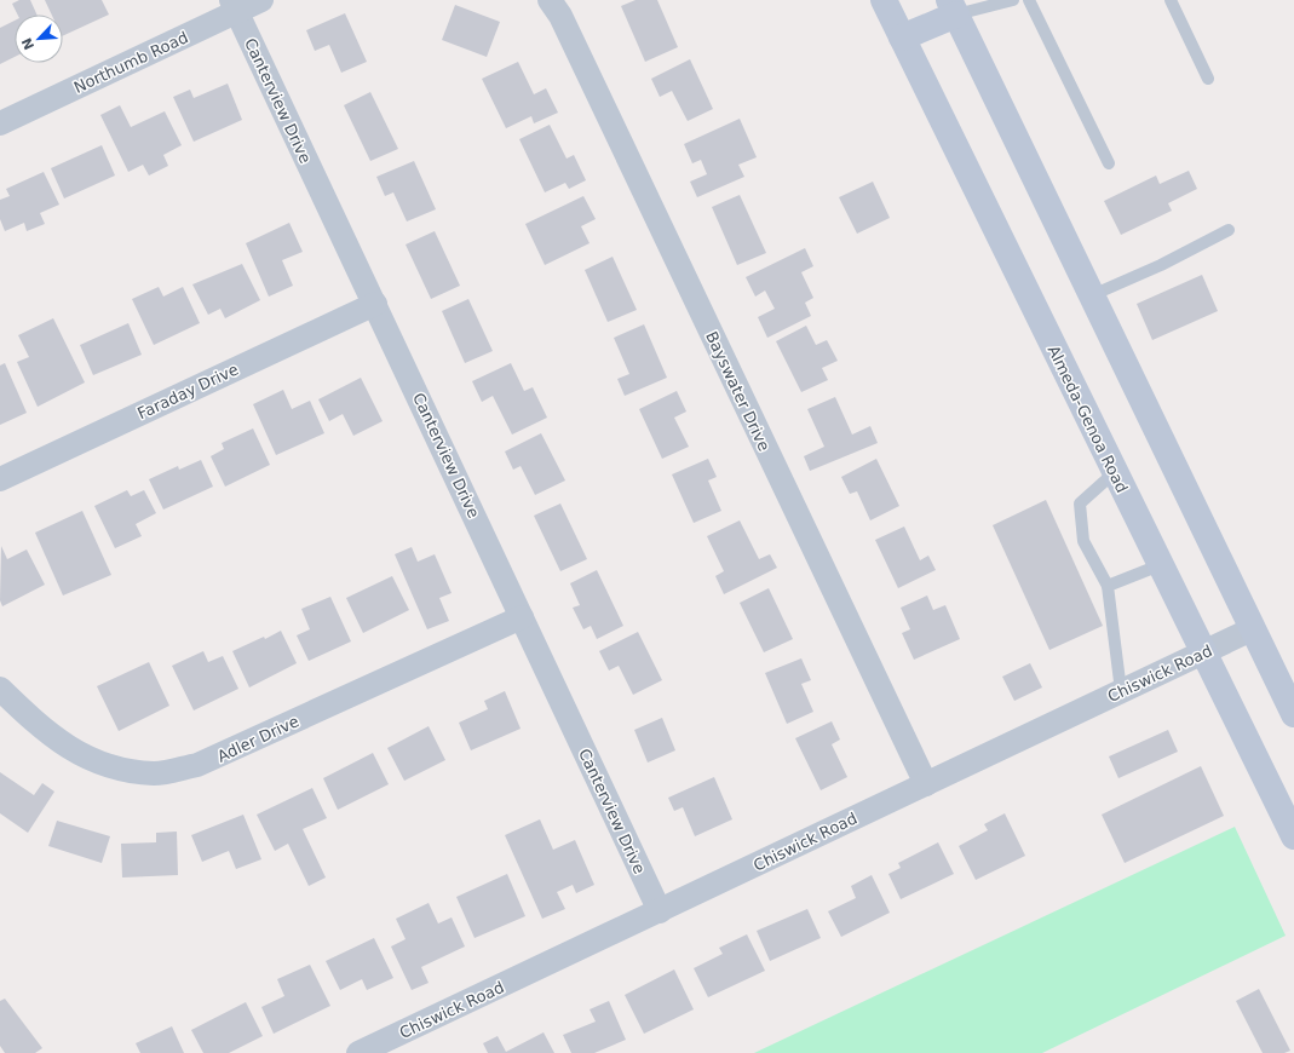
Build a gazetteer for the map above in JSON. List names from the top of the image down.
{
  "streets": {
    "main road": ["Almeda-Genoa Road"],
    "street": [
      "Northumb Road",
      "Canterview Drive",
      "Faraday Drive",
      "Bayswater Drive",
      "Chiswick Road",
      "Adler Drive"
    ]
  },
  "crossings": [
    ["Northumb Road", "Canterview Drive"],
    ["Canterview Drive", "Faraday Drive"],
    ["Canterview Drive", "Chiswick Road"],
    ["Canterview Drive", "Adler Drive"],
    ["Bayswater Drive", "Chiswick Road"],
    ["Almeda-Genoa Road", "Chiswick Road"]
  ],
  "north": "bottom left"
}
